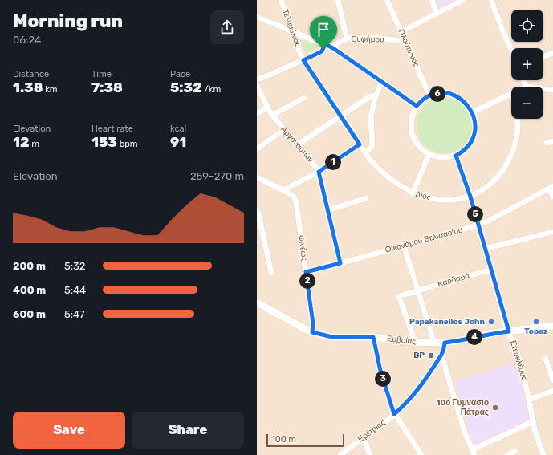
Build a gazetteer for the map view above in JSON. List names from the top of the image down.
{
  "streets": {
    "main road": ["Ευβοίας"],
    "street": [
      "Τελαμώνος",
      "Ευφήμου",
      "Πλούτωνος",
      "Αργοναυτών",
      "Διός",
      "Οικονόμου Βελισαρίου",
      "Φινέως",
      "Καρδαρά",
      "Ετεοκλέους",
      "Ερέτριας"
    ]
  },
  "crossings": [
    ["Τελαμώνος", "Διός"],
    ["Ευφήμου", "Πλούτωνος"],
    ["Πλούτωνος", "Ετεοκλέους"],
    ["Αργοναυτών", "Οικονόμου Βελισαρίου"],
    ["Διός", "Ετεοκλέους"],
    ["Οικονόμου Βελισαρίου", "Φινέως"],
    ["Οικονόμου Βελισαρίου", "Ετεοκλέους"],
    ["Φινέως", "Ευβοίας"],
    ["Καρδαρά", "Ευβοίας"],
    ["Καρδαρά", "Ετεοκλέους"],
    ["Ευβοίας", "Ετεοκλέους"],
    ["Ευβοίας", "Ερέτριας"]
  ],
  "places": [
    "Papakanellos John",
    "Topaz",
    "BP",
    "10ο Γυμνάσιο Πάτρας"
  ],
  "scale_bar": "100 m",
  "page": {
    "heading": ["Morning run", "06:24"],
    "map_buttons": ["+", "−"],
    "stats": [
      ["Distance", "1.38 km"],
      ["Time", "7:38"],
      ["Pace", "5:32 /km"],
      ["Elevation", "12 m"],
      ["Heart rate", "153 bpm"],
      ["kcal", "91"]
    ],
    "pins": [
      "6",
      "1",
      "5",
      "2",
      "4",
      "3"
    ],
    "chart": ["Elevation", "259–270 m"],
    "list": [
      {
        "name": "200 m",
        "note": "5:32"
      },
      {
        "name": "400 m",
        "note": "5:44"
      },
      {
        "name": "600 m",
        "note": "5:47"
      }
    ],
    "buttons": ["Save", "Share"],
    "scale": "100 m"
  }
}
